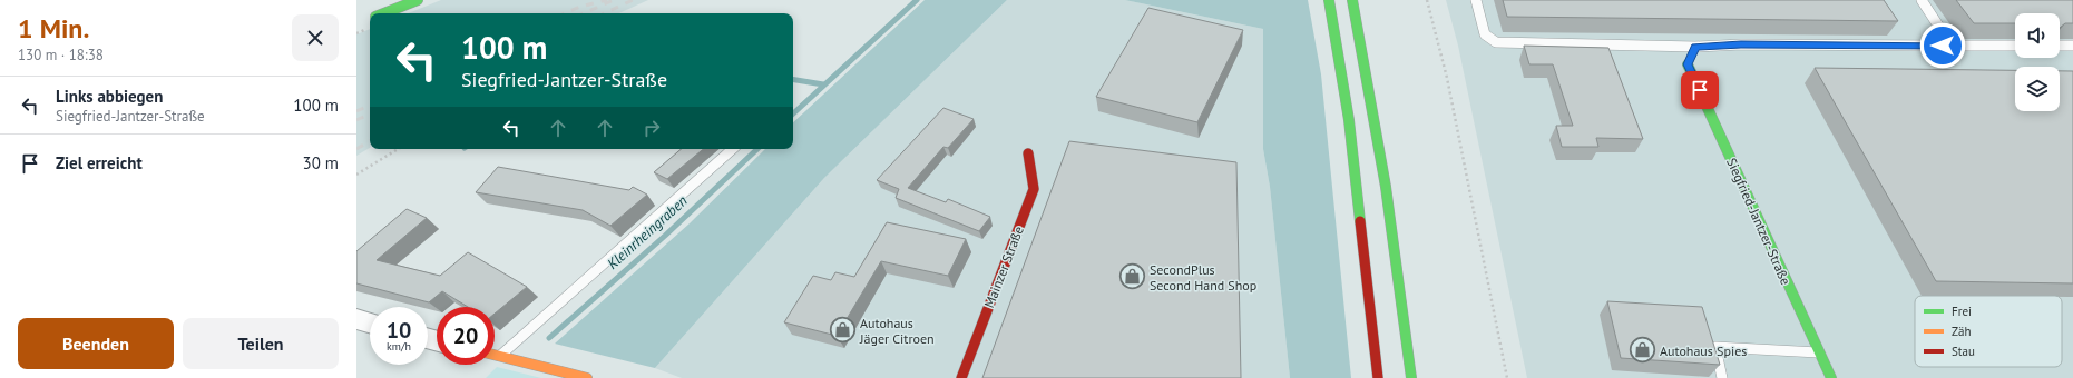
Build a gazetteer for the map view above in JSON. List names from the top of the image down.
{
  "streets": {
    "main road": ["Siegfried-Jantzer-Straße", "Mainzer Straße"]
  },
  "water": ["Kleinrheingraben"],
  "places": {
    "shop": ["SecondPlus Second Hand Shop", "Autohaus Jäger Citroen", "Autohaus Spies"]
  },
  "legend": ["Frei", "Zäh", "Stau"],
  "page": {
    "heading": ["1 Min.", "130 m · 18:38"],
    "turn": ["100 m", "Siegfried-Jantzer-Straße"],
    "list": [
      {
        "name": "Links abbiegen",
        "note": "Siegfried-Jantzer-Straße",
        "value": "100 m"
      },
      {
        "name": "Ziel erreicht",
        "value": "30 m"
      }
    ],
    "speed": "10 km/h",
    "limit": "20",
    "buttons": ["Beenden", "Teilen"]
  }
}
